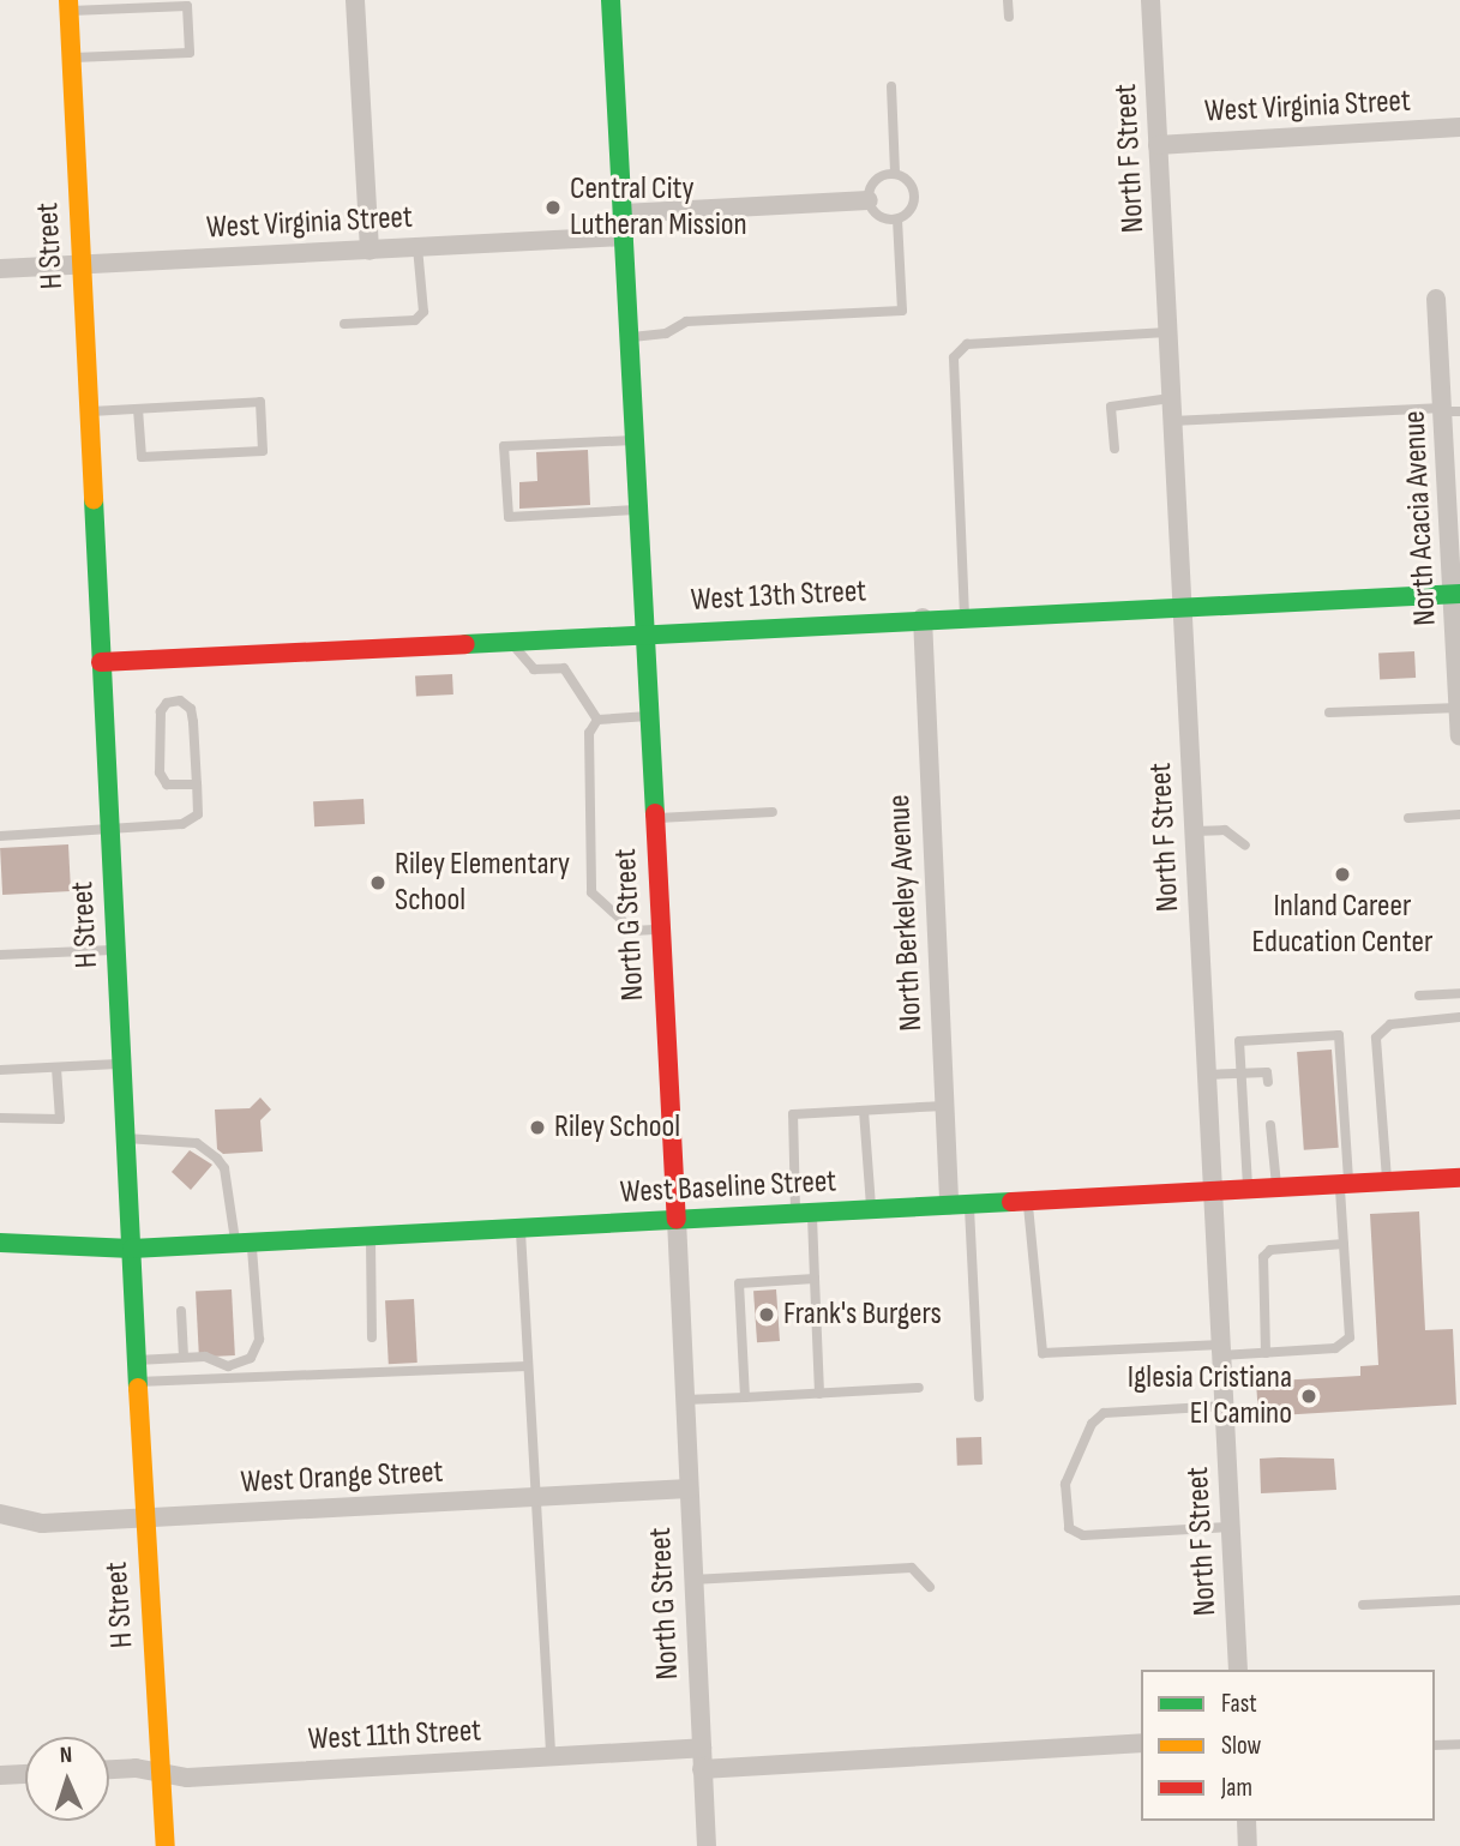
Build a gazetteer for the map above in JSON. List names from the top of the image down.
{
  "streets": {
    "street": [
      "West Virginia Street",
      "North F Street",
      "H Street",
      "North Acacia Avenue",
      "West 13th Street",
      "North Berkeley Avenue",
      "North G Street",
      "West Baseline Street",
      "West Orange Street",
      "West 11th Street"
    ]
  },
  "crossings": [
    ["West Virginia Street", "North F Street"],
    ["West Virginia Street", "H Street"],
    ["West Virginia Street", "North G Street"],
    ["North F Street", "West 13th Street"],
    ["North F Street", "West Baseline Street"],
    ["H Street", "West 13th Street"],
    ["H Street", "West Baseline Street"],
    ["H Street", "West Orange Street"],
    ["H Street", "West 11th Street"],
    ["North Acacia Avenue", "West 13th Street"],
    ["West 13th Street", "North Berkeley Avenue"],
    ["West 13th Street", "North G Street"],
    ["North Berkeley Avenue", "West Baseline Street"],
    ["North G Street", "West Baseline Street"],
    ["North G Street", "West Orange Street"],
    ["North G Street", "West 11th Street"]
  ],
  "places": [
    "Central City Lutheran Mission",
    "Inland Career Education Center",
    "Riley Elementary School",
    "Riley School",
    "Frank's Burgers",
    "Iglesia Cristiana El Camino"
  ],
  "legend": ["Fast", "Slow", "Jam"],
  "north": "top"
}
